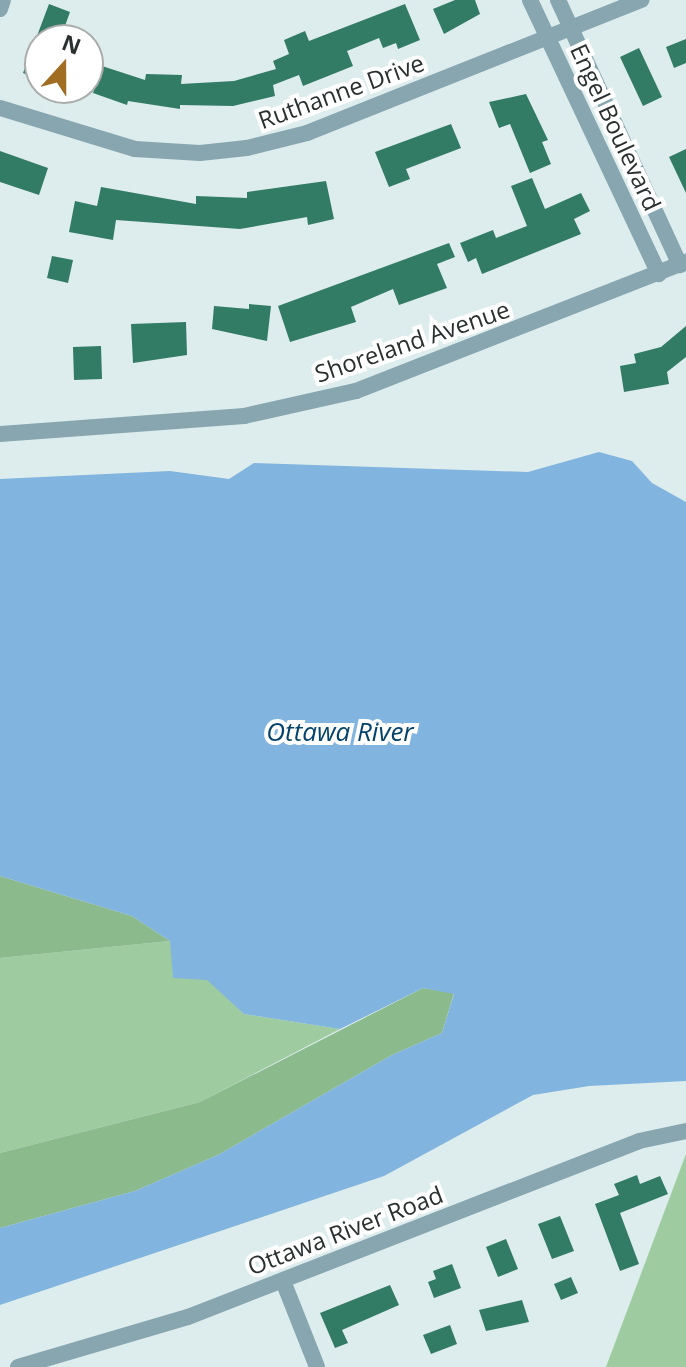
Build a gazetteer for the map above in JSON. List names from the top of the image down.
{
  "streets": {
    "street": [
      "Ruthanne Drive",
      "Engel Boulevard",
      "Shoreland Avenue",
      "Ottawa River Road"
    ]
  },
  "crossings": [
    ["Ruthanne Drive", "Engel Boulevard"],
    ["Engel Boulevard", "Shoreland Avenue"]
  ],
  "water": ["Ottawa River"],
  "north": "top"
}
